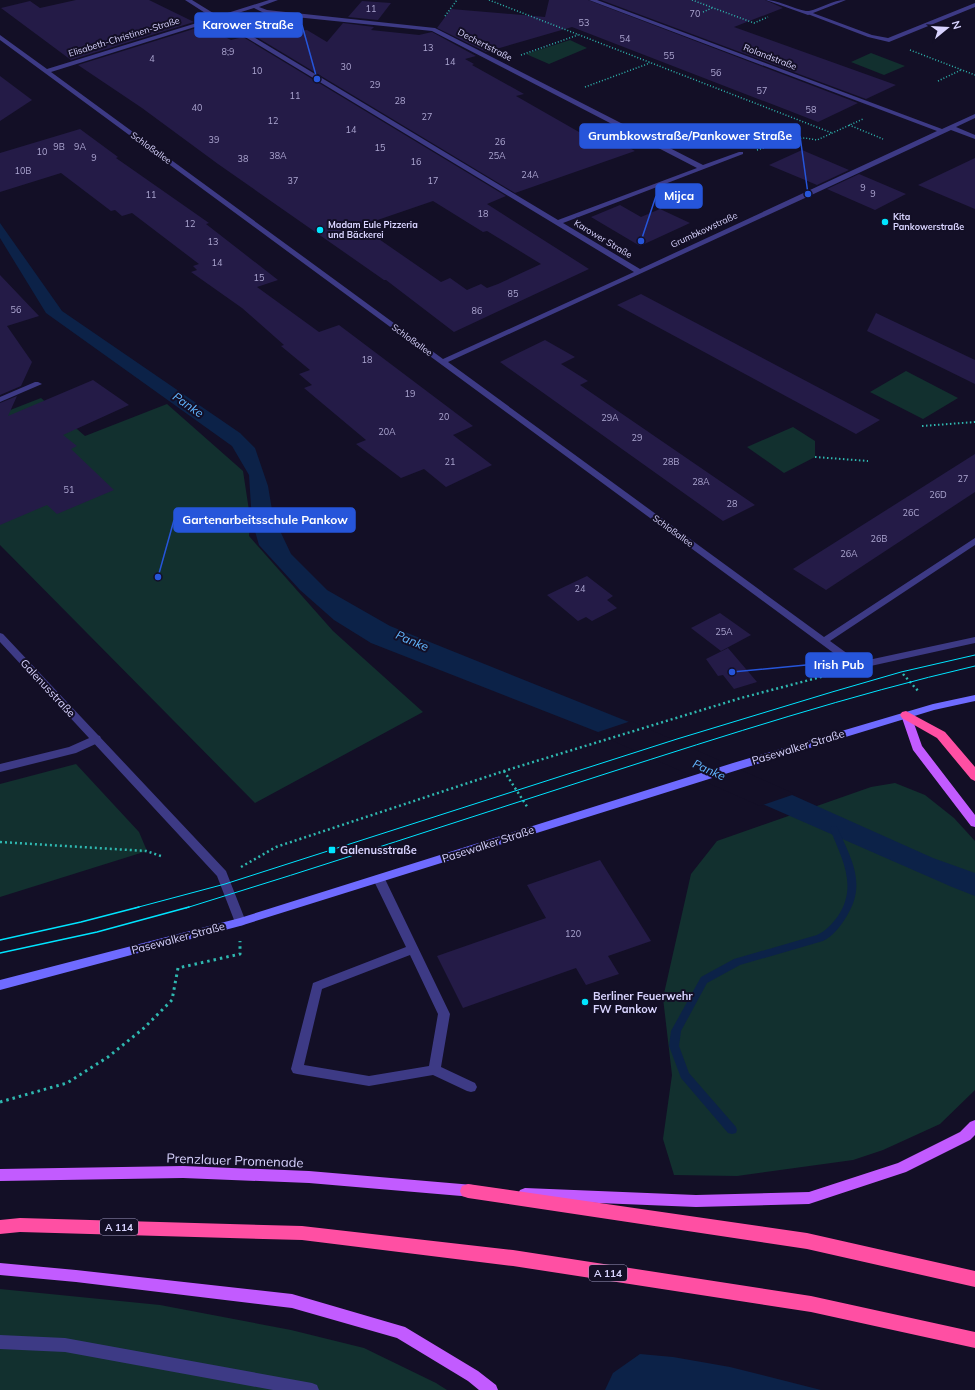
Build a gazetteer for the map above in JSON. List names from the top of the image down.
{
  "streets": {
    "highway": ["A 114"],
    "main road": ["Pasewalker Straße", "Prenzlauer Promenade"],
    "street": [
      "Elisabeth-Christinen-Straße",
      "Dechertstraße",
      "Rolandstraße",
      "Schloßallee",
      "Grumbkowstraße",
      "Karower Straße",
      "Galenusstraße"
    ]
  },
  "crossings": [
    ["Elisabeth-Christinen-Straße", "Dechertstraße"],
    ["Elisabeth-Christinen-Straße", "Schloßallee"],
    ["Elisabeth-Christinen-Straße", "Karower Straße"],
    ["Rolandstraße", "Grumbkowstraße"],
    ["Schloßallee", "Grumbkowstraße"],
    ["Grumbkowstraße", "Karower Straße"],
    ["Galenusstraße", "Pasewalker Straße"]
  ],
  "water": ["Panke"],
  "places": {
    "other": [
      "Karower Straße",
      "Grumbkowstraße/Pankower Straße",
      "Kita Pankowerstraße",
      "Madam Eule Pizzeria und Bäckerei",
      "Mijca",
      "Gartenarbeitsschule Pankow",
      "Irish Pub",
      "Berliner Feuerwehr FW Pankow"
    ],
    "transit": ["Galenusstraße"]
  },
  "house_numbers": [
    "11",
    "70",
    "53",
    "54",
    "13",
    "8;9",
    "55",
    "4",
    "14",
    "30",
    "10",
    "56",
    "29",
    "57",
    "11",
    "28",
    "40",
    "58",
    "27",
    "12",
    "14",
    "39",
    "26",
    "9B",
    "9A",
    "15",
    "10",
    "38A",
    "25A",
    "9",
    "38",
    "16",
    "10B",
    "24A",
    "37",
    "17",
    "9",
    "9",
    "11",
    "18",
    "12",
    "13",
    "14",
    "15",
    "85",
    "56",
    "86",
    "18",
    "19",
    "20",
    "29A",
    "20A",
    "29",
    "21",
    "28B",
    "27",
    "28A",
    "51",
    "26D",
    "28",
    "26C",
    "26B",
    "26A",
    "24",
    "25A",
    "120"
  ],
  "north": "right"
}
